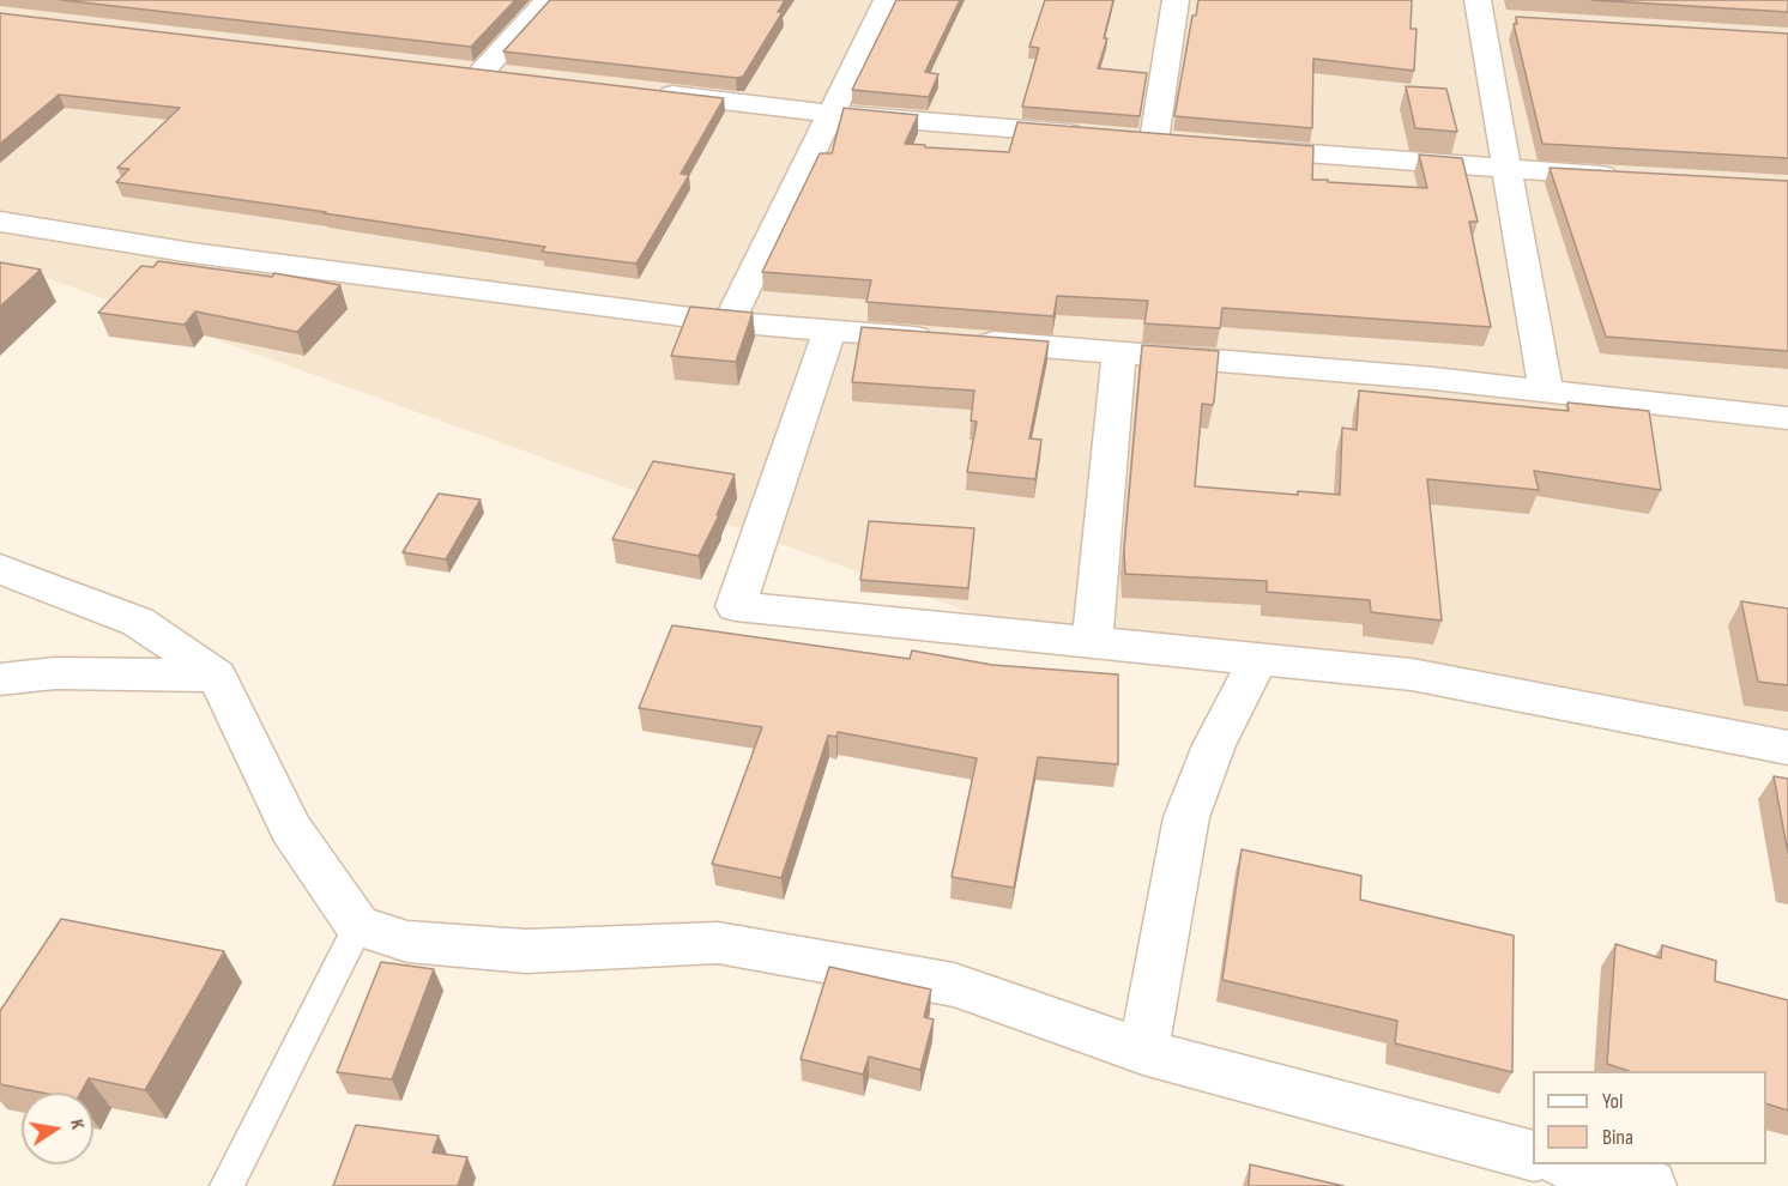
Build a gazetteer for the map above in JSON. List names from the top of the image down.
{
  "legend": ["Yol", "Bina"],
  "north": "right"
}
